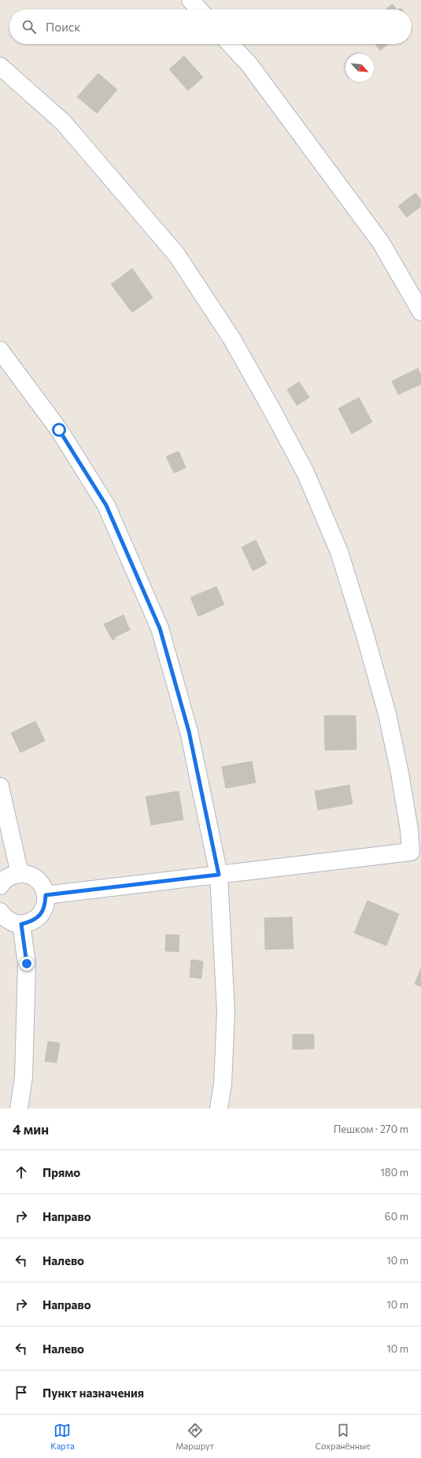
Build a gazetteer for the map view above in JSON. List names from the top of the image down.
{
  "north": "bottom right",
  "page": {
    "search": "Поиск",
    "heading": ["4 мин", "Пешком · 270 m"],
    "list": [
      ["Прямо", "180 m"],
      ["Направо", "60 m"],
      ["Налево", "10 m"],
      ["Направо", "10 m"],
      ["Налево", "10 m"],
      "Пункт назначения"
    ],
    "nav": ["Карта", "Маршрут", "Сохранённые"]
  }
}
